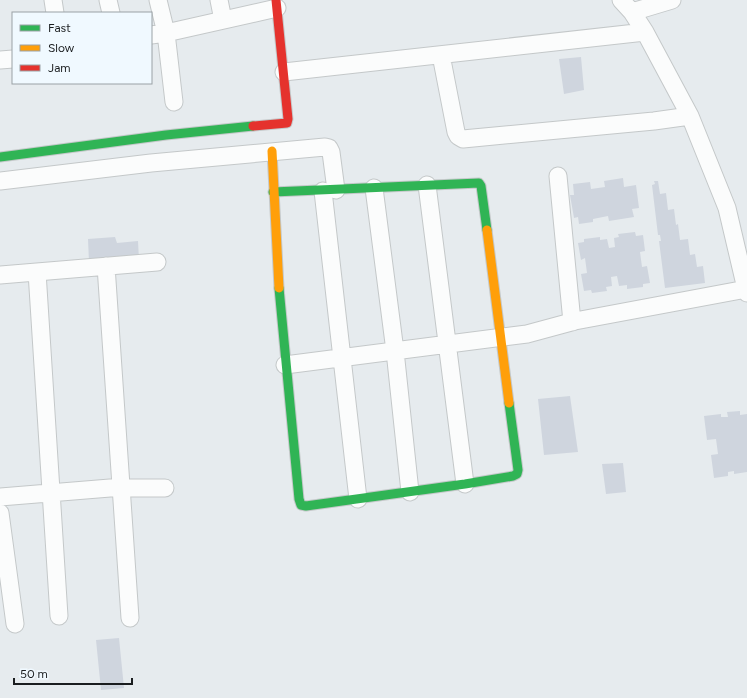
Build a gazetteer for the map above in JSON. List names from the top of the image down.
{
  "legend": ["Fast", "Slow", "Jam"],
  "scale_bar": "50 m"
}
